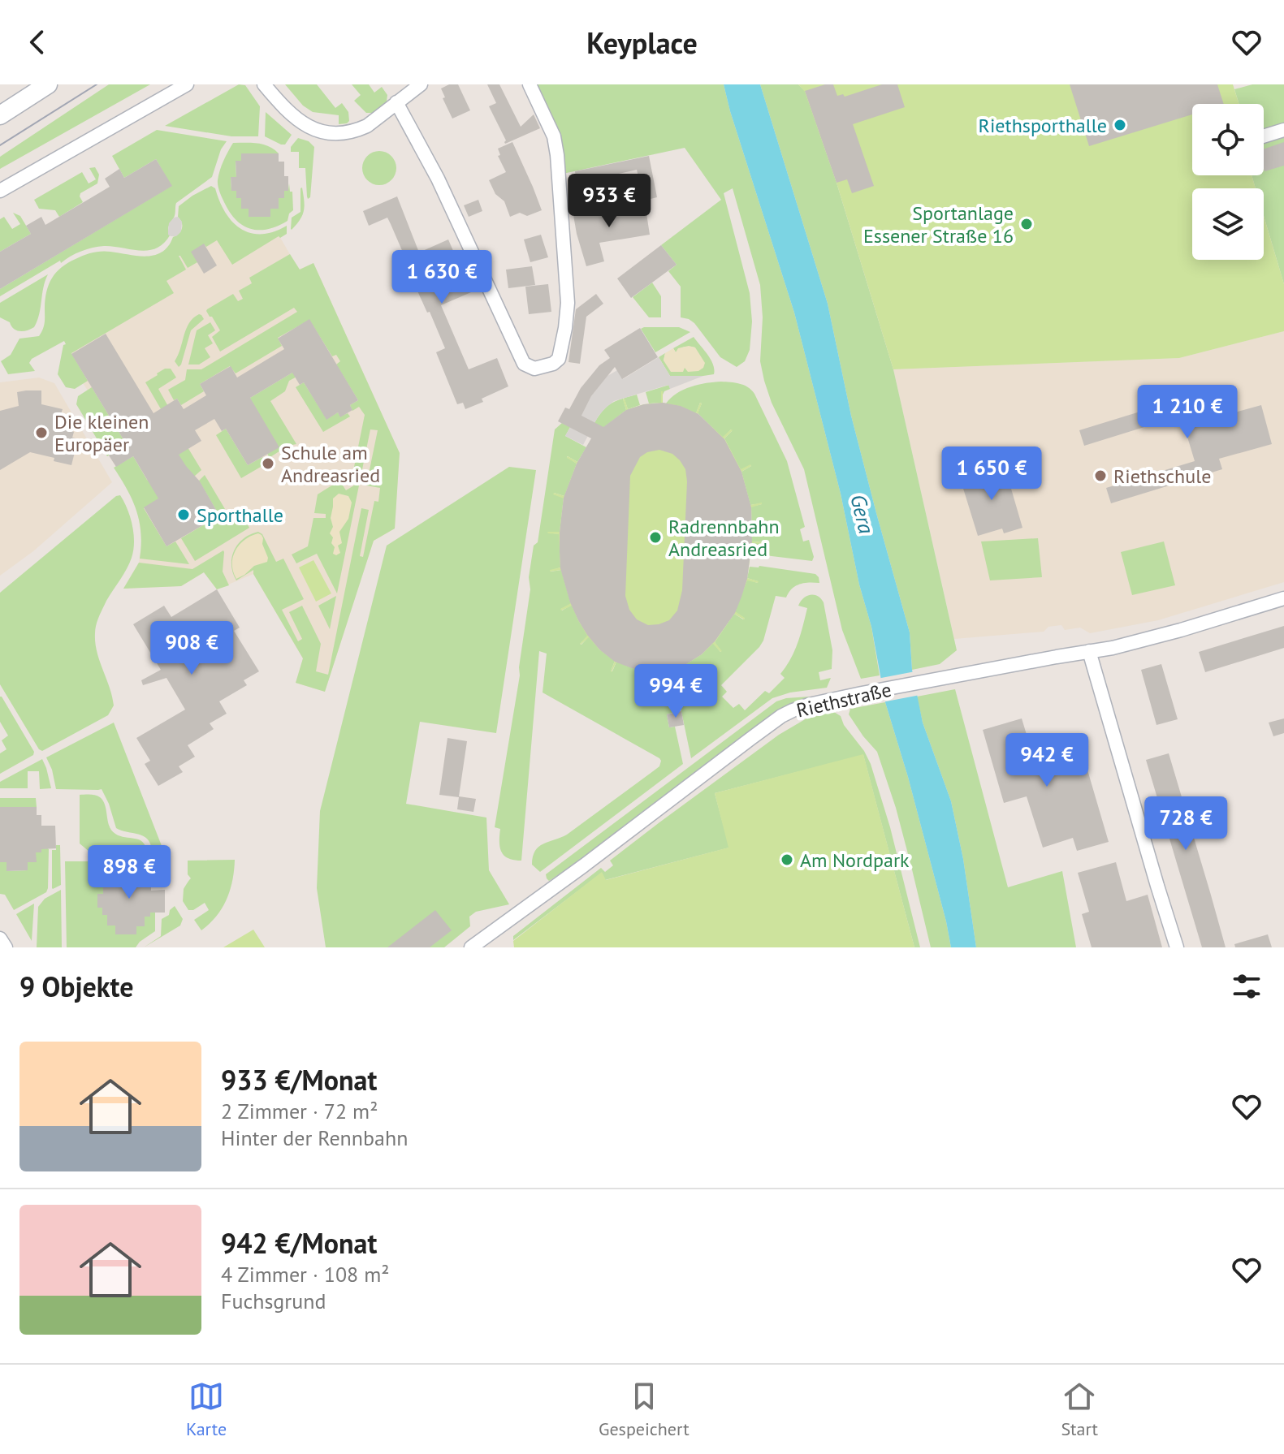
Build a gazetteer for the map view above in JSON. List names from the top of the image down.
{
  "streets": {
    "street": ["Riethstraße"]
  },
  "water": ["Gera"],
  "places": [
    "Riethsporthalle",
    "Sportanlage Essener Straße 16",
    "Die kleinen Europäer",
    "Schule am Andreasried",
    "Riethschule",
    "Sporthalle",
    "Radrennbahn Andreasried",
    "Am Nordpark"
  ],
  "page": {
    "header": "Keyplace",
    "price": [
      "933 €",
      "1 630 €",
      "1 210 €",
      "1 650 €",
      "908 €",
      "994 €",
      "942 €",
      "728 €",
      "898 €"
    ],
    "heading": "9 Objekte",
    "list": [
      {
        "name": "933 €/Monat",
        "note": "2 Zimmer · 72 m² · Hinter der Rennbahn"
      },
      {
        "name": "942 €/Monat",
        "note": "4 Zimmer · 108 m² · Fuchsgrund"
      }
    ],
    "tabs": ["Karte", "Gespeichert", "Start"]
  }
}
